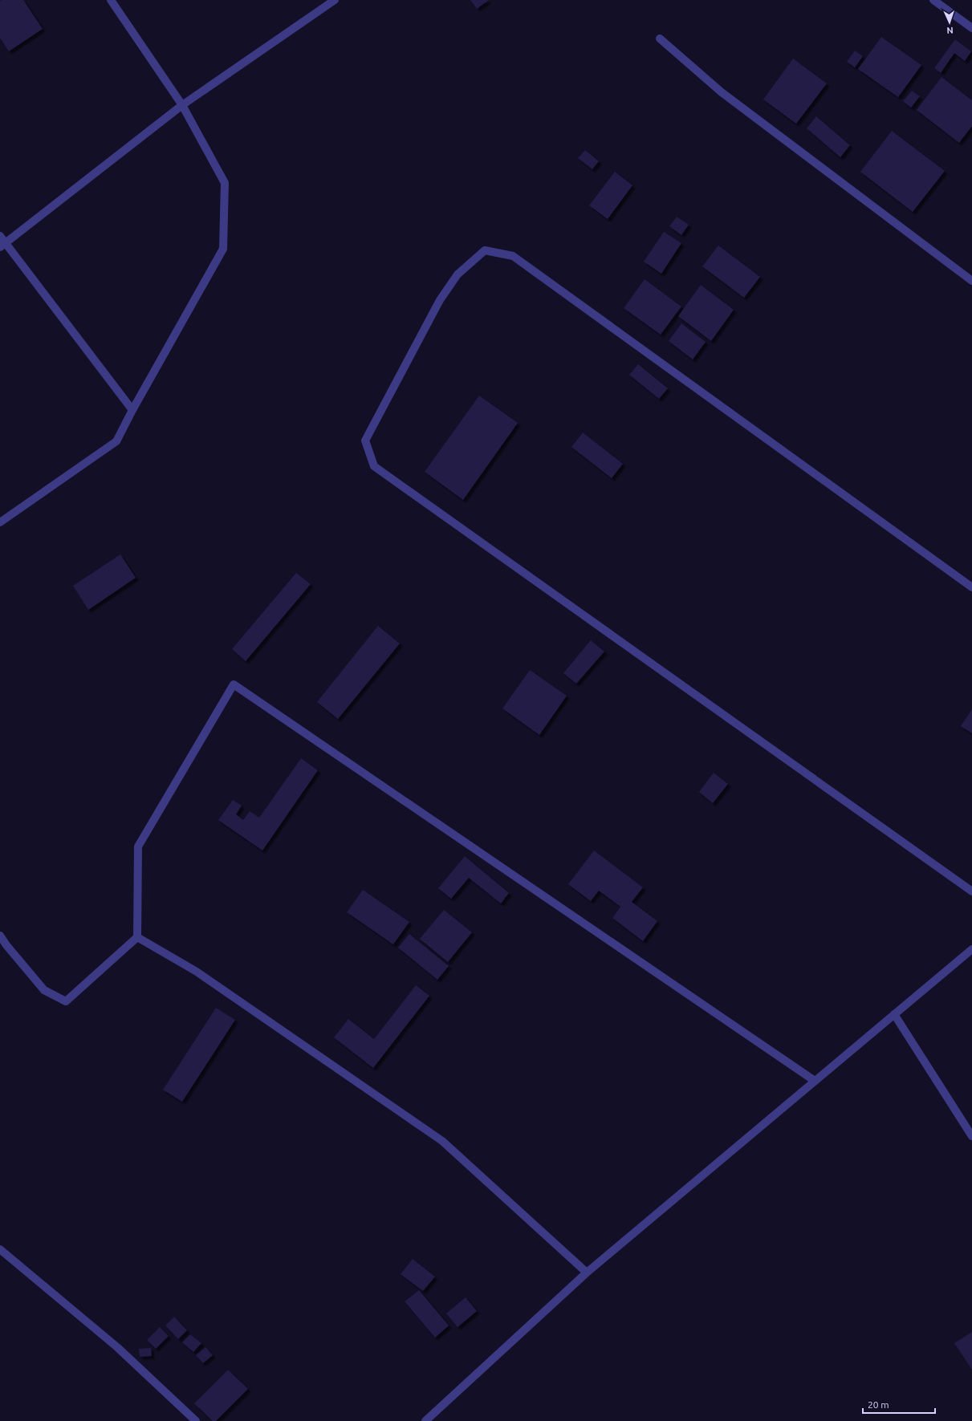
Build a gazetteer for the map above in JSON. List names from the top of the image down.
{
  "scale_bar": "20 m",
  "north": "bottom"
}
